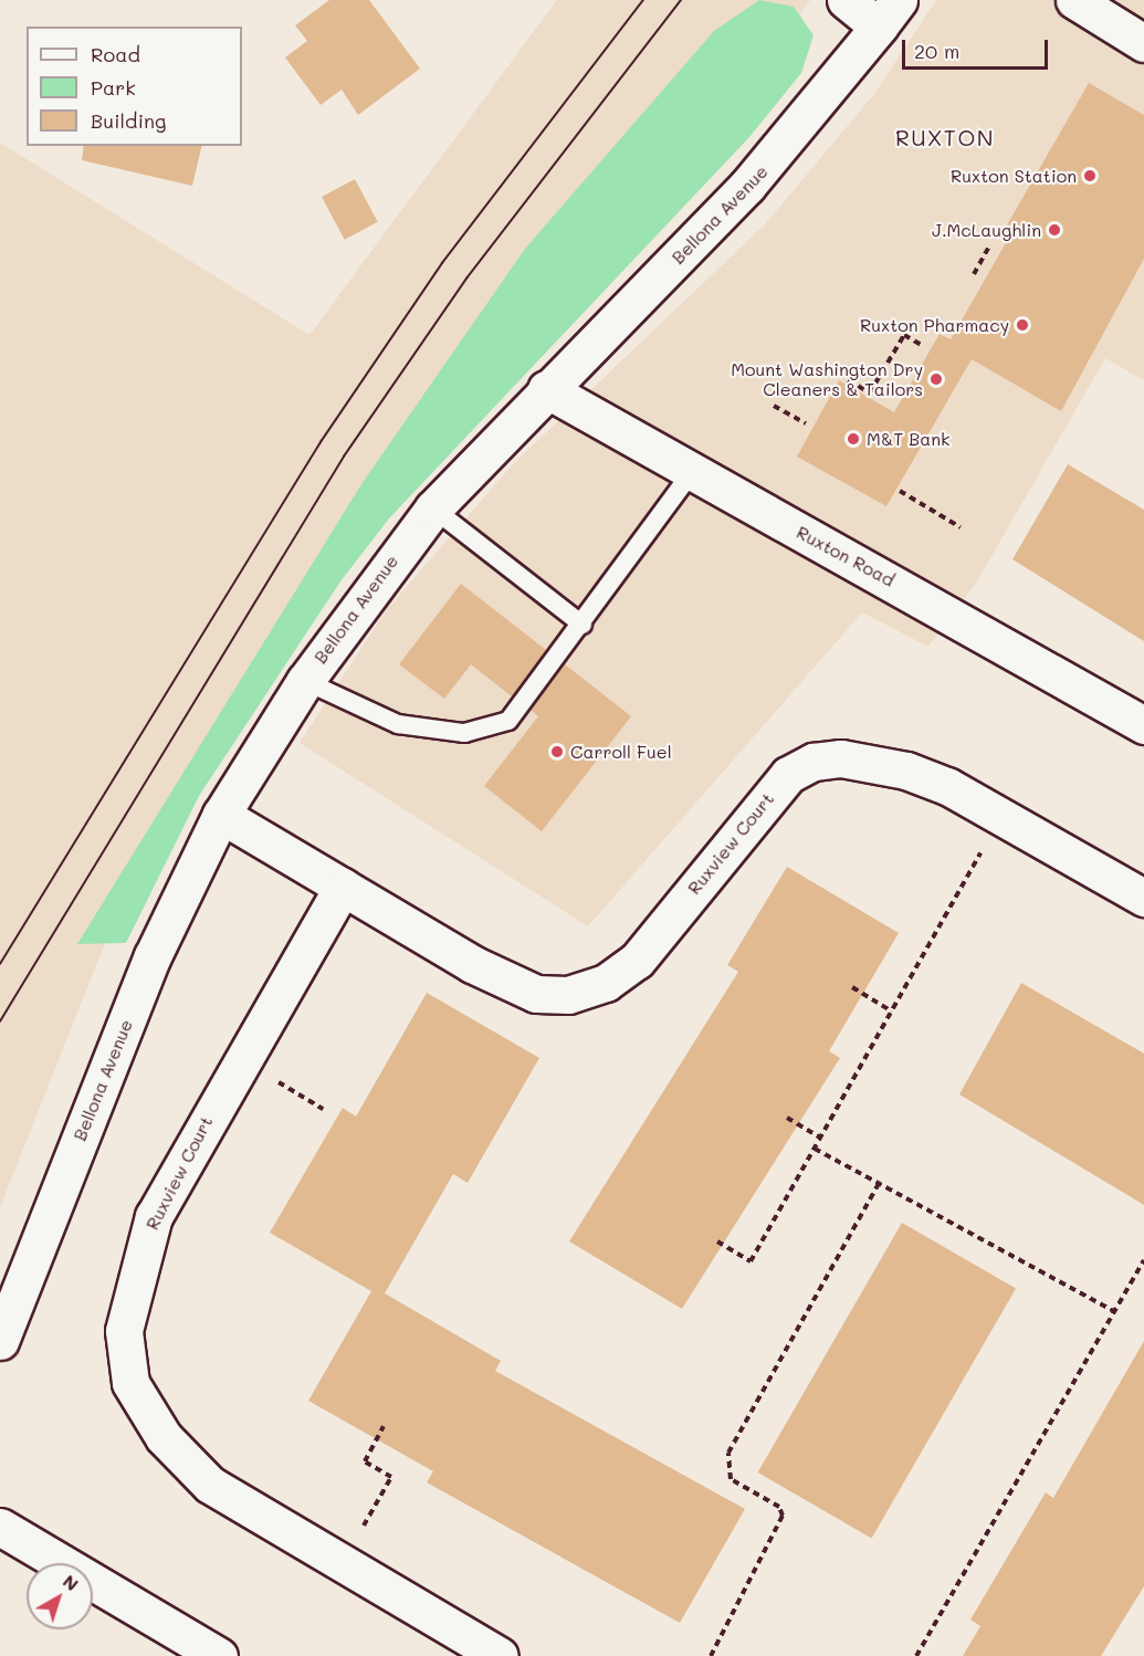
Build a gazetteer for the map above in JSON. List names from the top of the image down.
{
  "streets": {
    "street": ["Bellona Avenue", "Ruxton Road", "Ruxview Court"]
  },
  "crossings": [
    ["Bellona Avenue", "Ruxton Road"],
    ["Bellona Avenue", "Ruxview Court"]
  ],
  "districts": ["RUXTON"],
  "places": [
    "Ruxton Station",
    "J.McLaughlin",
    "Ruxton Pharmacy",
    "Mount Washington Dry Cleaners & Tailors",
    "M&T Bank",
    "Carroll Fuel"
  ],
  "legend": ["Road", "Park", "Building"],
  "scale_bar": "20 m",
  "north": "top right"
}
